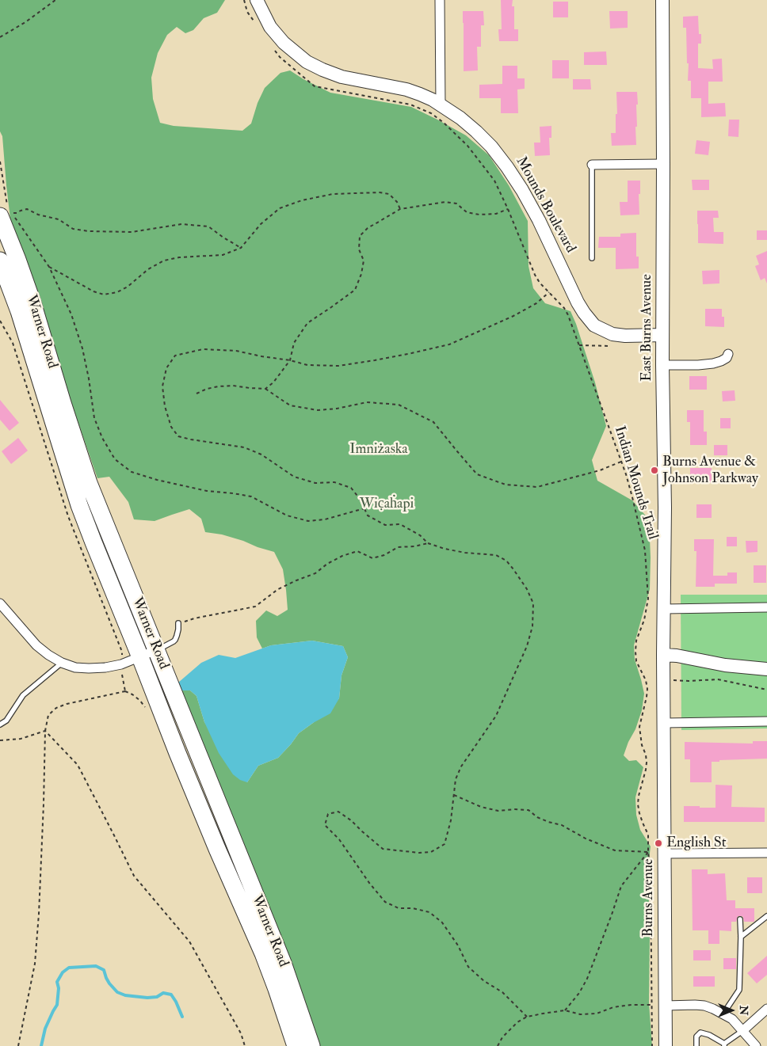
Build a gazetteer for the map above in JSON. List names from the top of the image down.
{
  "streets": {
    "highway": ["Warner Road"],
    "street": ["Mounds Boulevard", "East Burns Avenue", "Burns Avenue"],
    "path": ["Indian Mounds Trail"]
  },
  "crossings": [
    ["Mounds Boulevard", "East Burns Avenue"],
    ["East Burns Avenue", "Burns Avenue"]
  ],
  "parks": ["Imniżaska", "Wic̣aḣapi"],
  "places": ["Burns Avenue & Johnson Parkway", "English St"],
  "north": "right"
}
